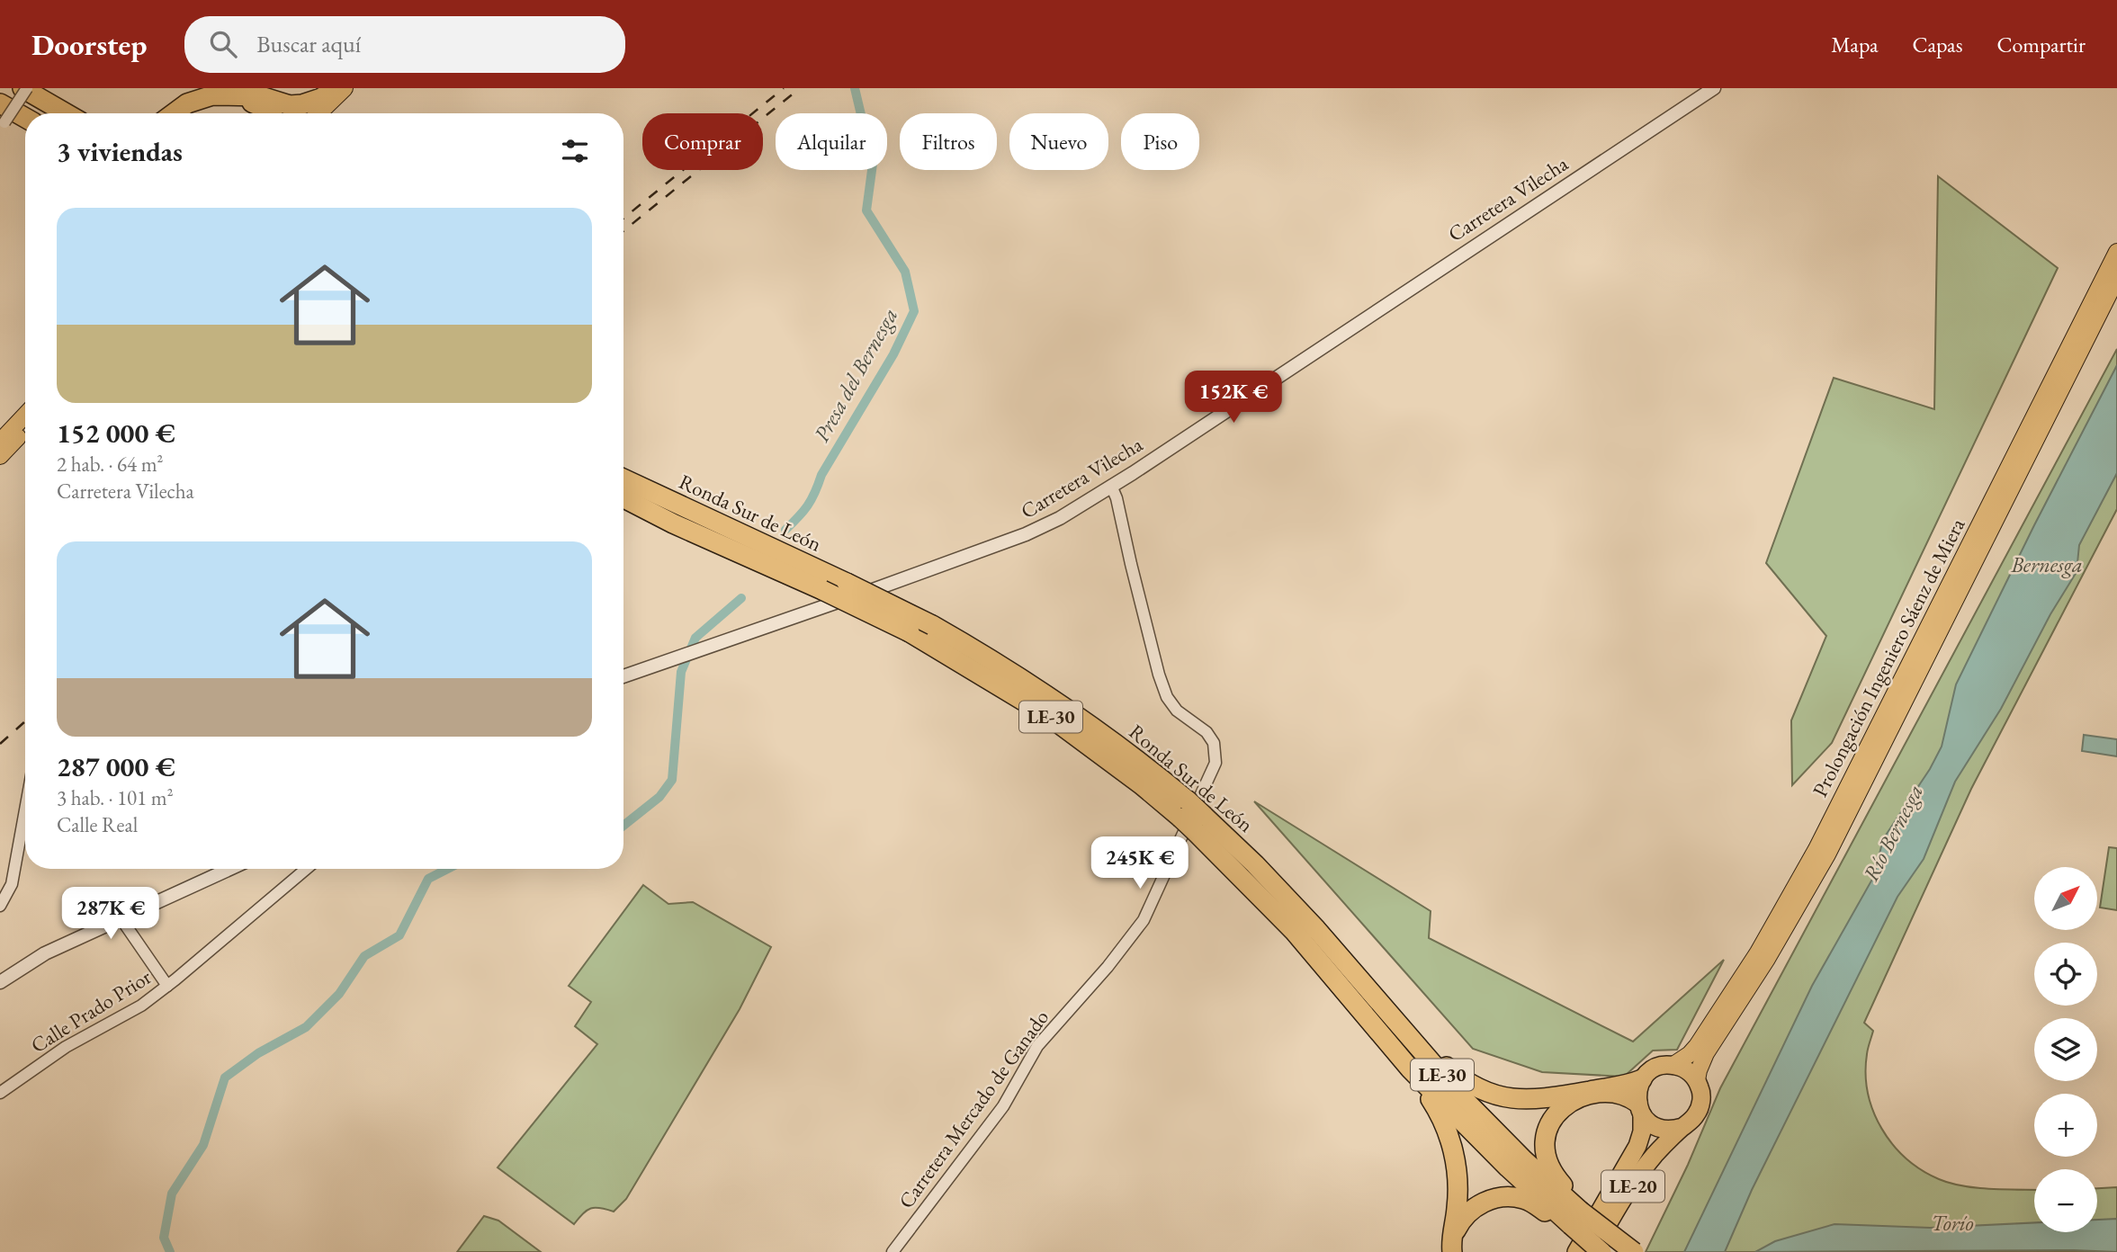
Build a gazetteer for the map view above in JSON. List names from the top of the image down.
{
  "streets": {
    "highway": ["Ronda Sur de León", "LE-30", "LE-20"],
    "main road": ["Prolongación Ingeniero Sáenz de Miera"],
    "street": ["Carretera Vilecha", "Calle Prado Prior", "Carretera Mercado de Ganado"]
  },
  "crossings": [
    ["Carretera Vilecha", "Carretera Mercado de Ganado"],
    ["Prolongación Ingeniero Sáenz de Miera", "LE-20"]
  ],
  "water": [
    "Presa del Bernesga",
    "Bernesga",
    "Río Bernesga",
    "Torío"
  ],
  "north": "top right",
  "page": {
    "header": "Doorstep",
    "search": "Buscar aquí",
    "nav": ["Mapa", "Capas", "Compartir"],
    "chip": [
      "Comprar",
      "Alquilar",
      "Filtros",
      "Nuevo",
      "Piso"
    ],
    "heading": "3 viviendas",
    "list": [
      {
        "name": "152 000 €",
        "note": "2 hab. · 64 m² · Carretera Vilecha"
      },
      {
        "name": "287 000 €",
        "note": "3 hab. · 101 m² · Calle Real"
      }
    ],
    "price": ["152K €", "245K €", "287K €"],
    "map_buttons": ["+", "−"]
  }
}
